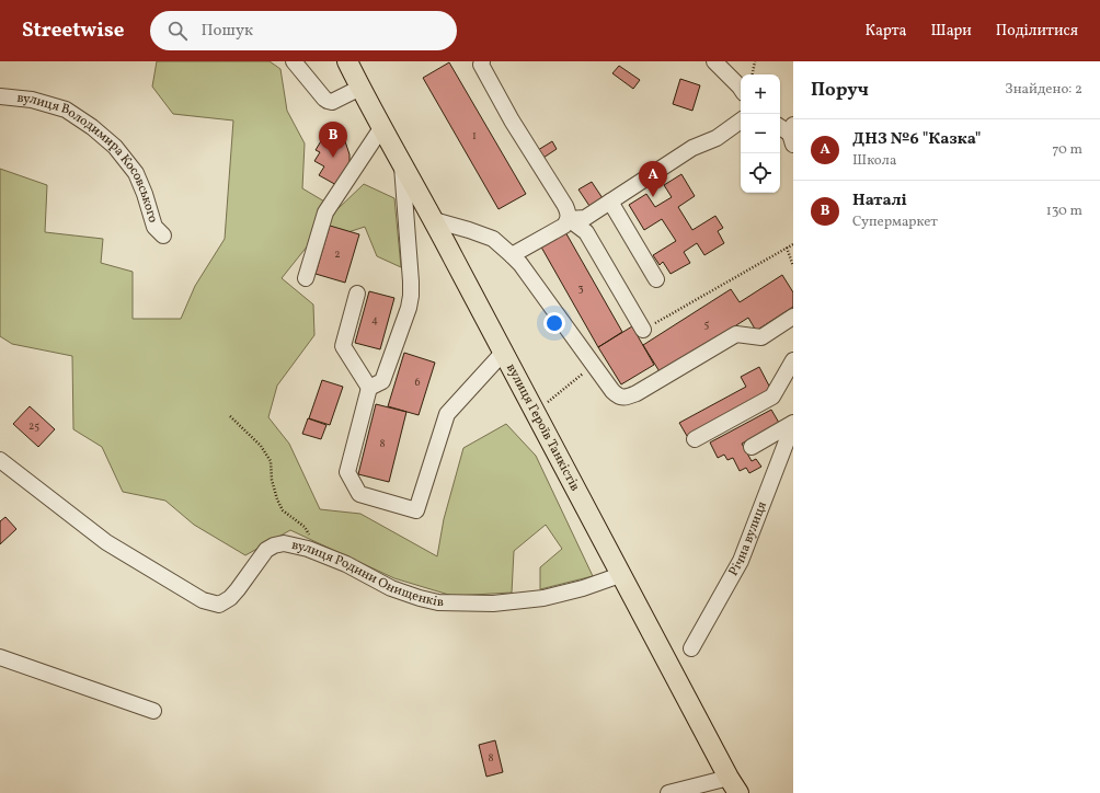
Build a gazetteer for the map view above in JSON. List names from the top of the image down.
{
  "streets": {
    "main road": ["вулиця Героїв Танкістів"],
    "street": ["вулиця Володимира Косовського", "Річна вулиця", "вулиця Родини Онищенків"]
  },
  "crossings": [
    ["вулиця Героїв Танкістів", "вулиця Родини Онищенків"]
  ],
  "house_numbers": [
    "1",
    "2",
    "3",
    "4",
    "5",
    "6",
    "25",
    "8",
    "8"
  ],
  "page": {
    "header": "Streetwise",
    "search": "Пошук",
    "nav": ["Карта", "Шари", "Поділитися"],
    "heading": ["Поруч", "Знайдено: 2"],
    "map_buttons": ["+", "−"],
    "list": [
      {
        "mark": "A",
        "name": "ДНЗ №6 \"Казка\"",
        "note": "Школа",
        "value": "70 m"
      },
      {
        "mark": "B",
        "name": "Наталі",
        "note": "Супермаркет",
        "value": "130 m"
      }
    ],
    "pins": ["B", "A"]
  }
}
